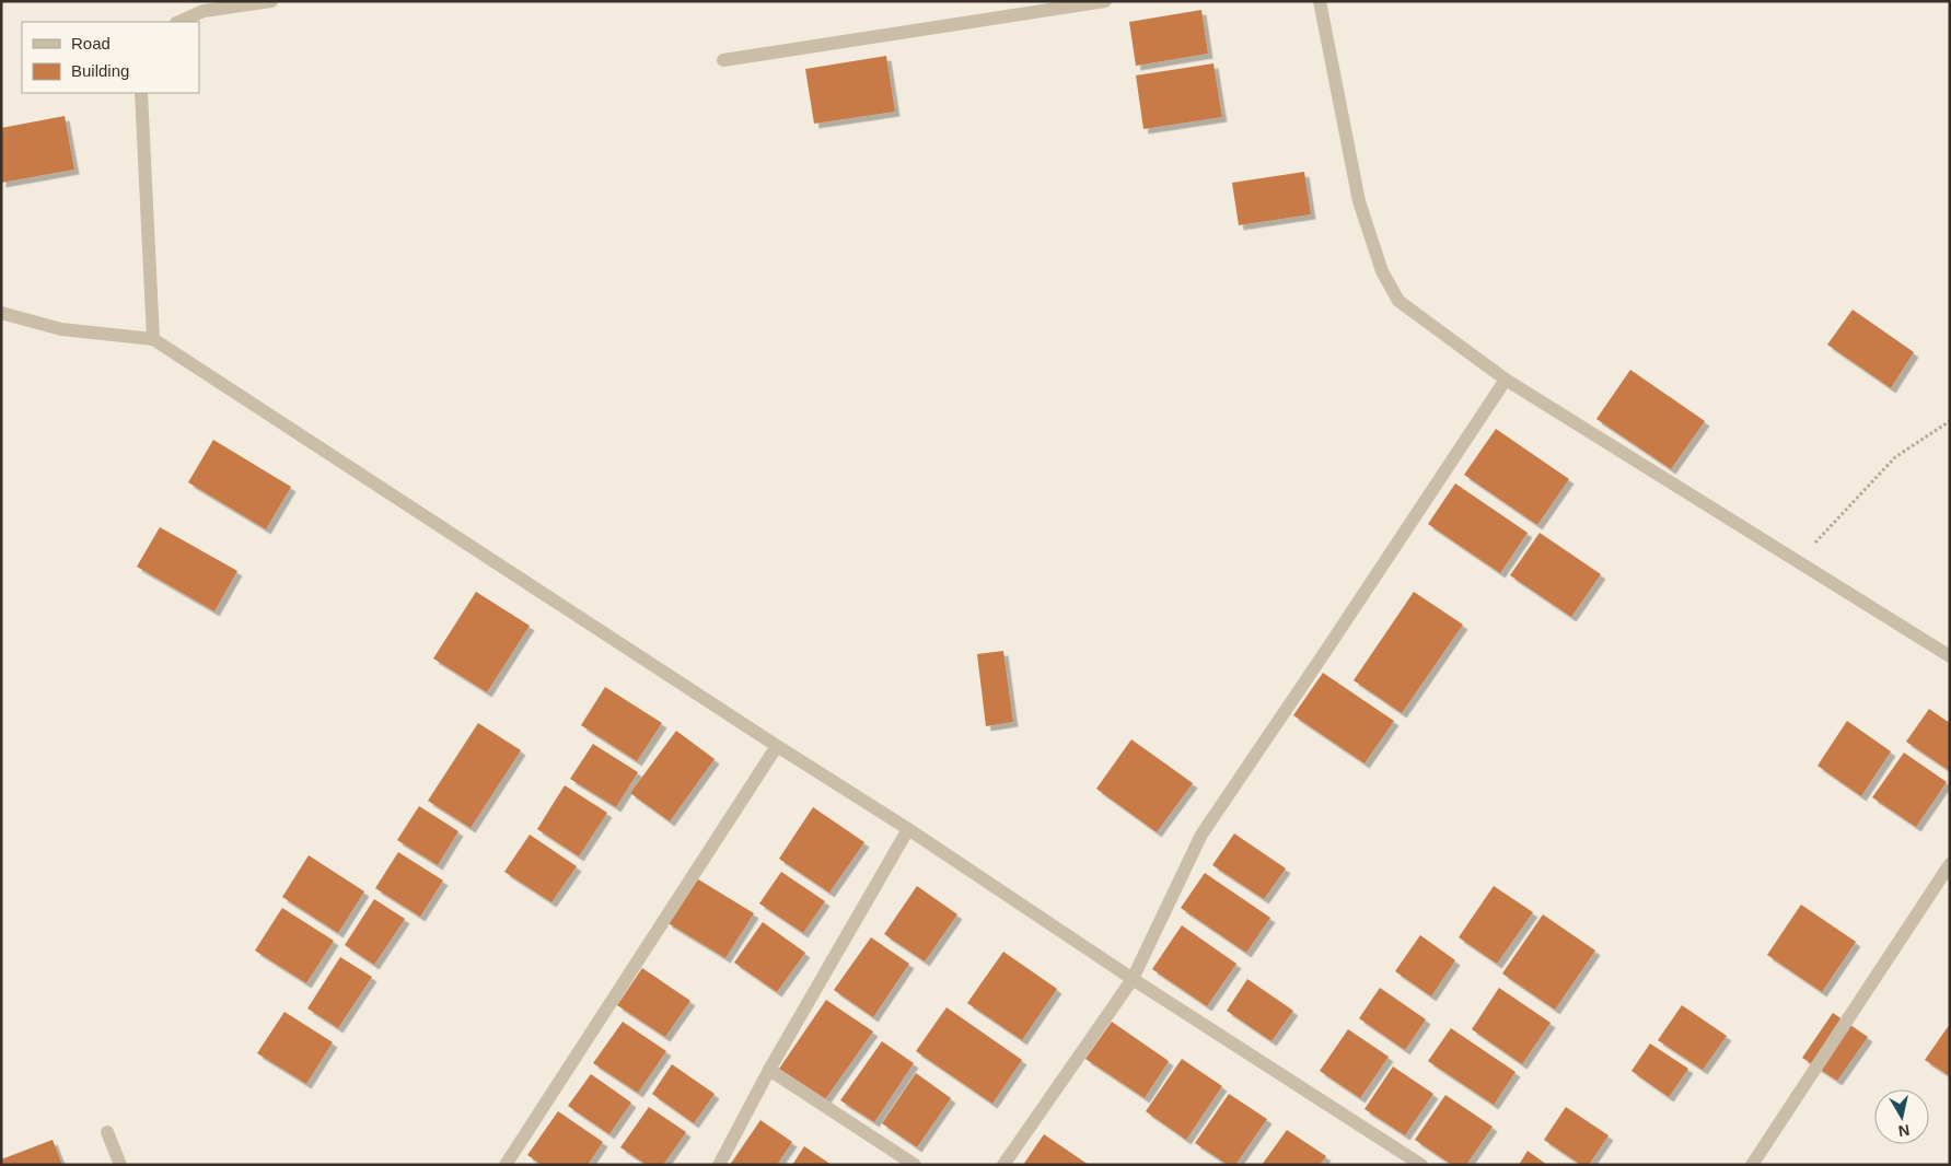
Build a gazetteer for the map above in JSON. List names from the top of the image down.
{
  "legend": ["Road", "Building"],
  "north": "bottom"
}
